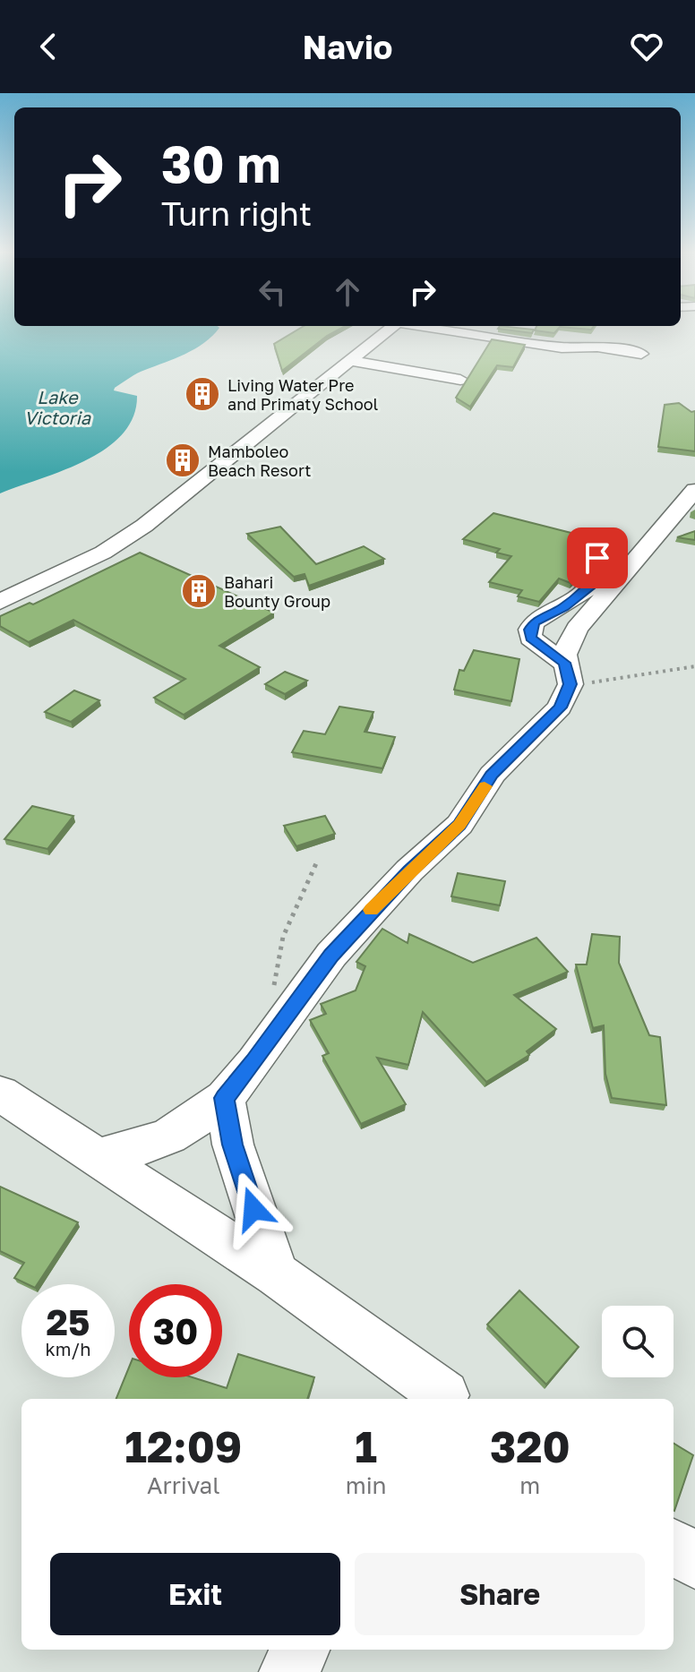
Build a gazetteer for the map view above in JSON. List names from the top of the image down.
{
  "water": ["Lake Victoria"],
  "places": {
    "building": ["Living Water Pre and Primaty School", "Mamboleo Beach Resort", "Bahari Bounty Group"]
  },
  "page": {
    "header": "Navio",
    "turn": ["30 m", "Turn right"],
    "speed": "25 km/h",
    "limit": "30",
    "eta": [
      "12:09",
      "Arrival",
      "1",
      "min",
      "320",
      "m"
    ],
    "buttons": ["Exit", "Share"]
  }
}
